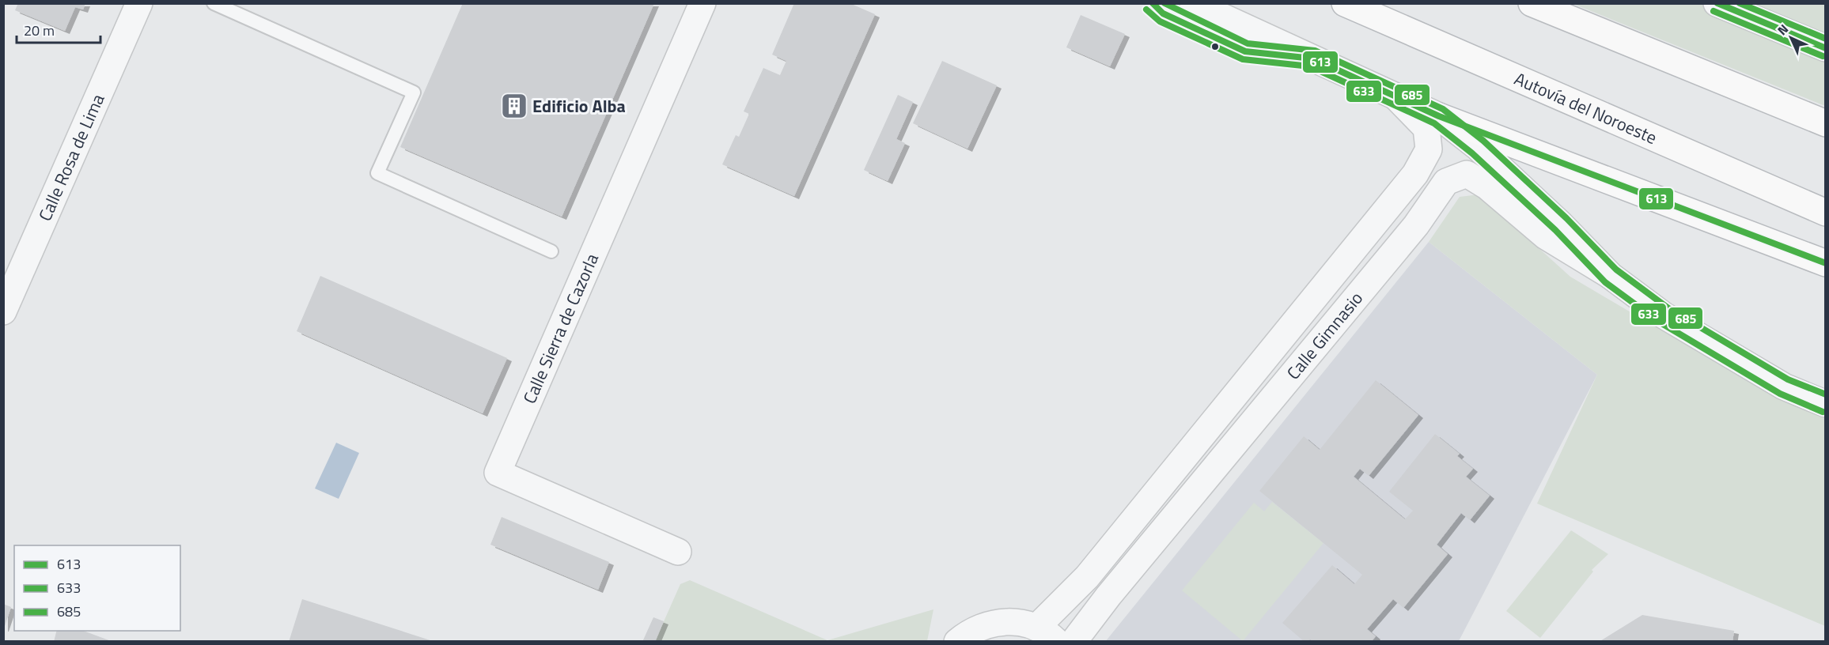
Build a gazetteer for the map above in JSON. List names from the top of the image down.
{
  "streets": {
    "highway": ["Autovía del Noroeste"],
    "street": ["Calle Rosa de Lima", "Calle Sierra de Cazorla", "Calle Gimnasio"]
  },
  "places": {
    "building": ["Edificio Alba"]
  },
  "lines": ["transit line 613", "transit line 685", "transit line 633"],
  "legend": ["613", "633", "685"],
  "scale_bar": "20 m",
  "north": "top left"
}
